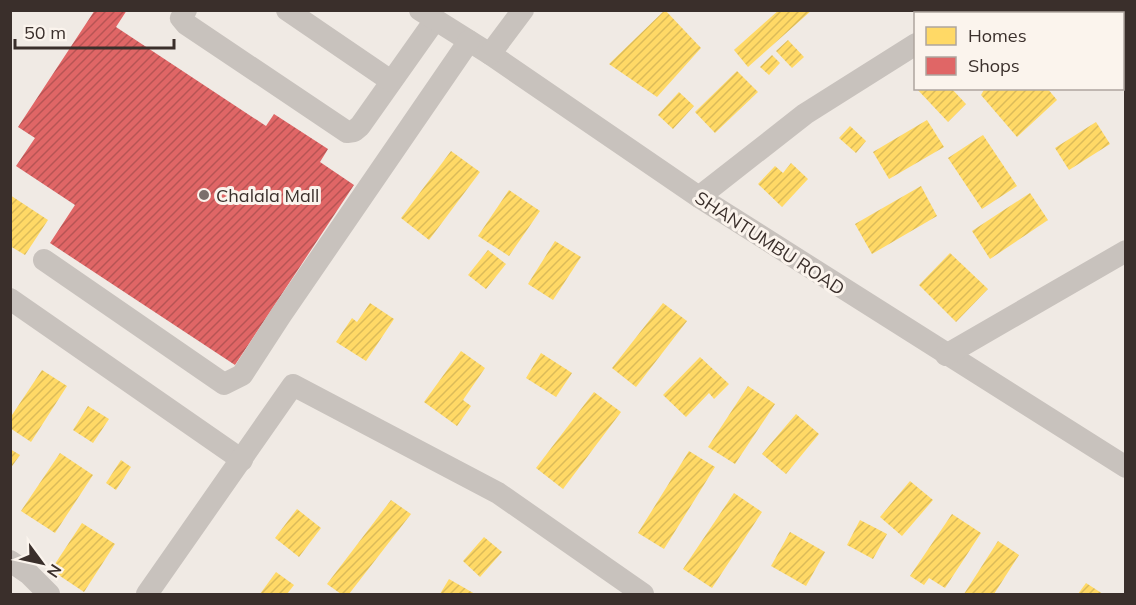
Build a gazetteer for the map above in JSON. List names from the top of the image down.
{
  "streets": {
    "street": ["SHANTUMBU ROAD"]
  },
  "places": ["Chalala Mall"],
  "legend": ["Homes", "Shops"],
  "scale_bar": "50 m",
  "north": "bottom right"
}
